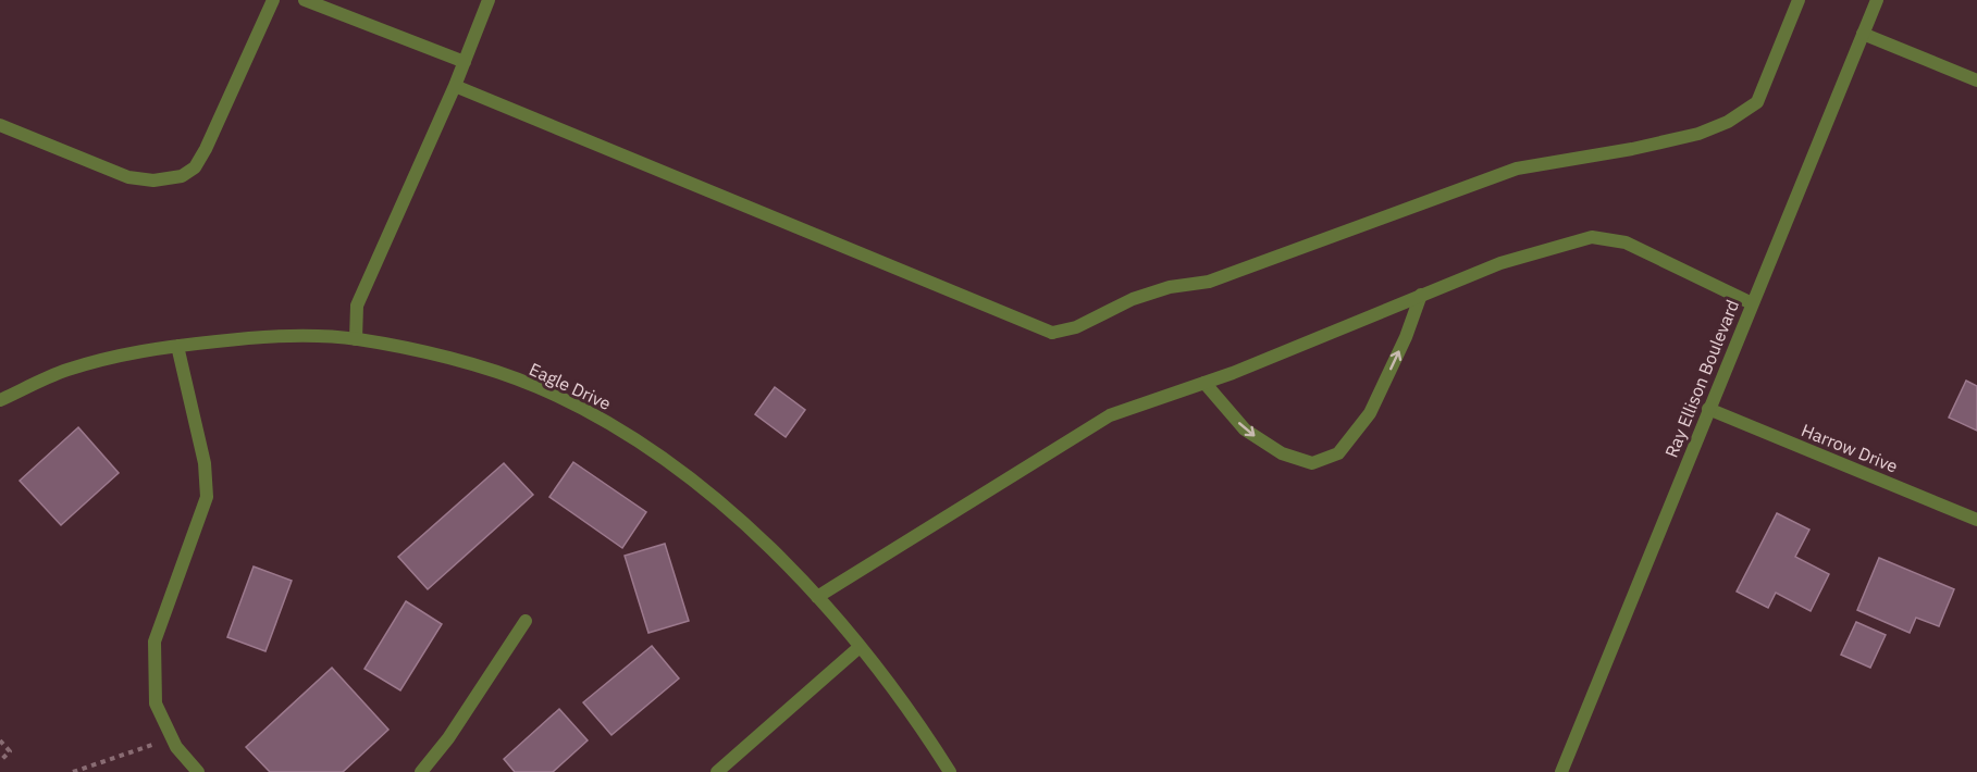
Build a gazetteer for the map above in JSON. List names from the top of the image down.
{
  "streets": {
    "street": ["Ray Ellison Boulevard", "Eagle Drive", "Harrow Drive"]
  },
  "crossings": [
    ["Ray Ellison Boulevard", "Harrow Drive"]
  ]
}
